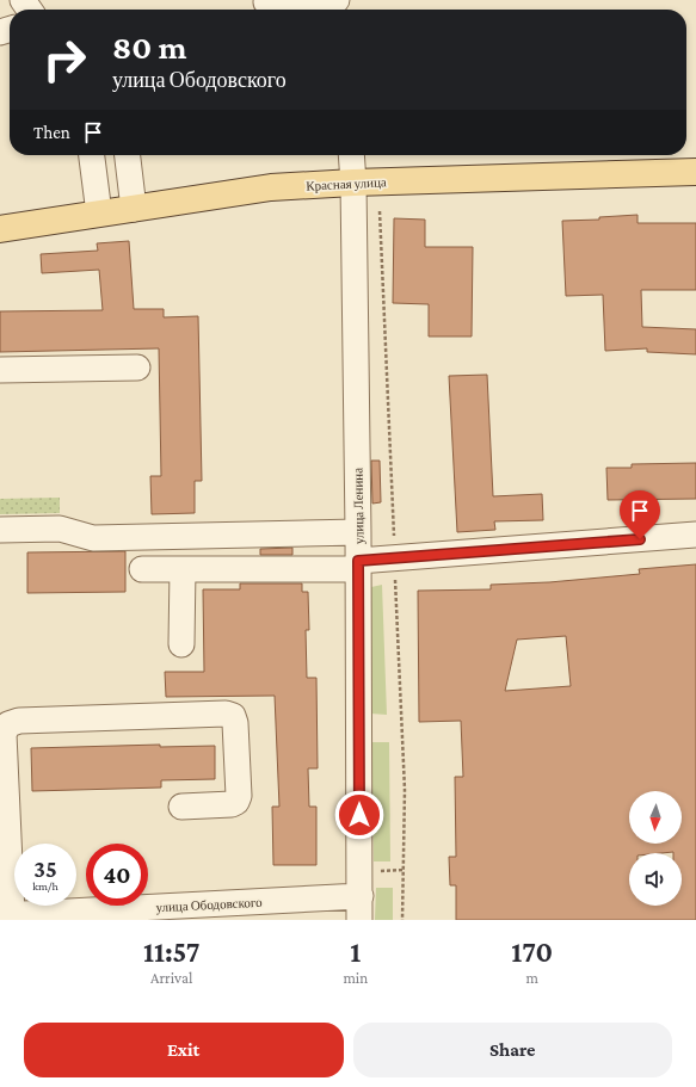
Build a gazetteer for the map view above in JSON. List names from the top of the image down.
{
  "streets": {
    "main road": ["Красная улица"],
    "street": ["улица Ленина", "улица Ободовского"]
  },
  "crossings": [
    ["Красная улица", "улица Ленина"],
    ["улица Ленина", "улица Ободовского"]
  ],
  "north": "bottom",
  "page": {
    "turn": ["80 m", "улица Ободовского"],
    "then": "Then",
    "speed": "35 km/h",
    "limit": "40",
    "eta": [
      "11:57",
      "Arrival",
      "1",
      "min",
      "170",
      "m"
    ],
    "buttons": ["Exit", "Share"]
  }
}
